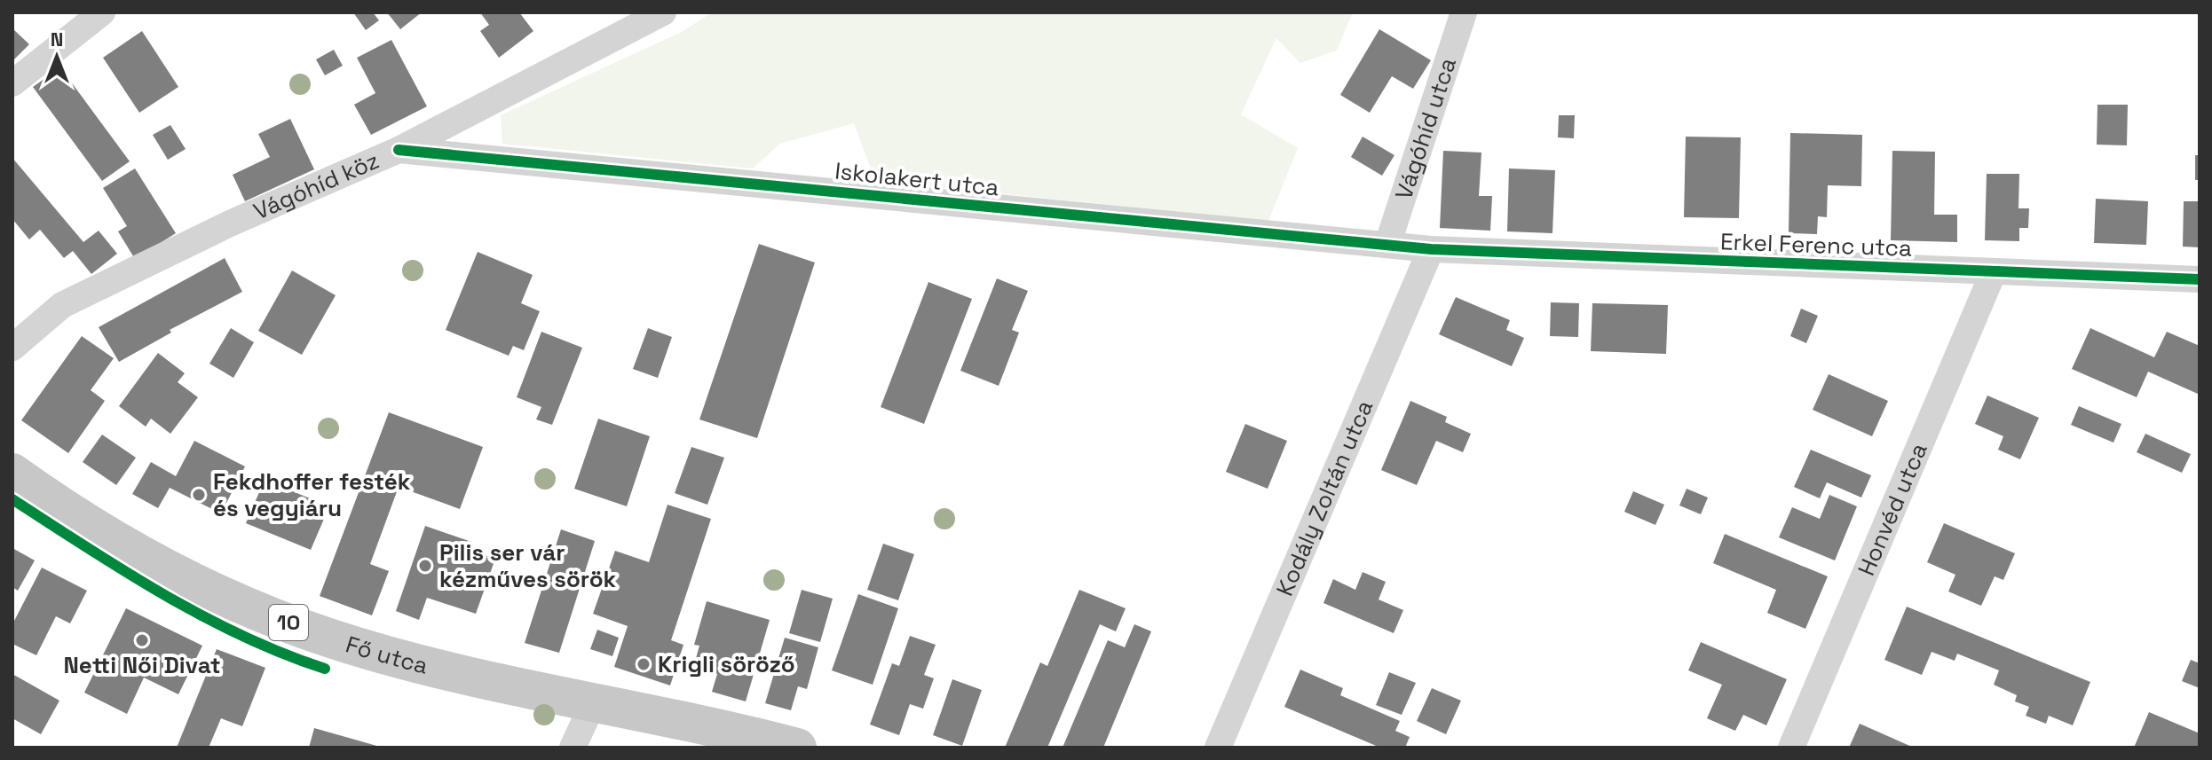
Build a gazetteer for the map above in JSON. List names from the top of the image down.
{
  "streets": {
    "main road": ["10", "Fő utca"],
    "street": [
      "Vágóhíd utca",
      "Iskolakert utca",
      "Vágóhíd köz",
      "Erkel Ferenc utca",
      "Kodály Zoltán utca",
      "Honvéd utca"
    ]
  },
  "crossings": [
    ["Vágóhíd utca", "Iskolakert utca"],
    ["Iskolakert utca", "Vágóhíd köz"],
    ["Iskolakert utca", "Erkel Ferenc utca"],
    ["Iskolakert utca", "Kodály Zoltán utca"],
    ["Erkel Ferenc utca", "Kodály Zoltán utca"],
    ["Erkel Ferenc utca", "Honvéd utca"]
  ],
  "places": [
    "Fekdhoffer festék és vegyiáru",
    "Pilis ser vár kézműves sörök",
    "Netti Női Divat",
    "Krigli söröző"
  ],
  "north": "top"
}
